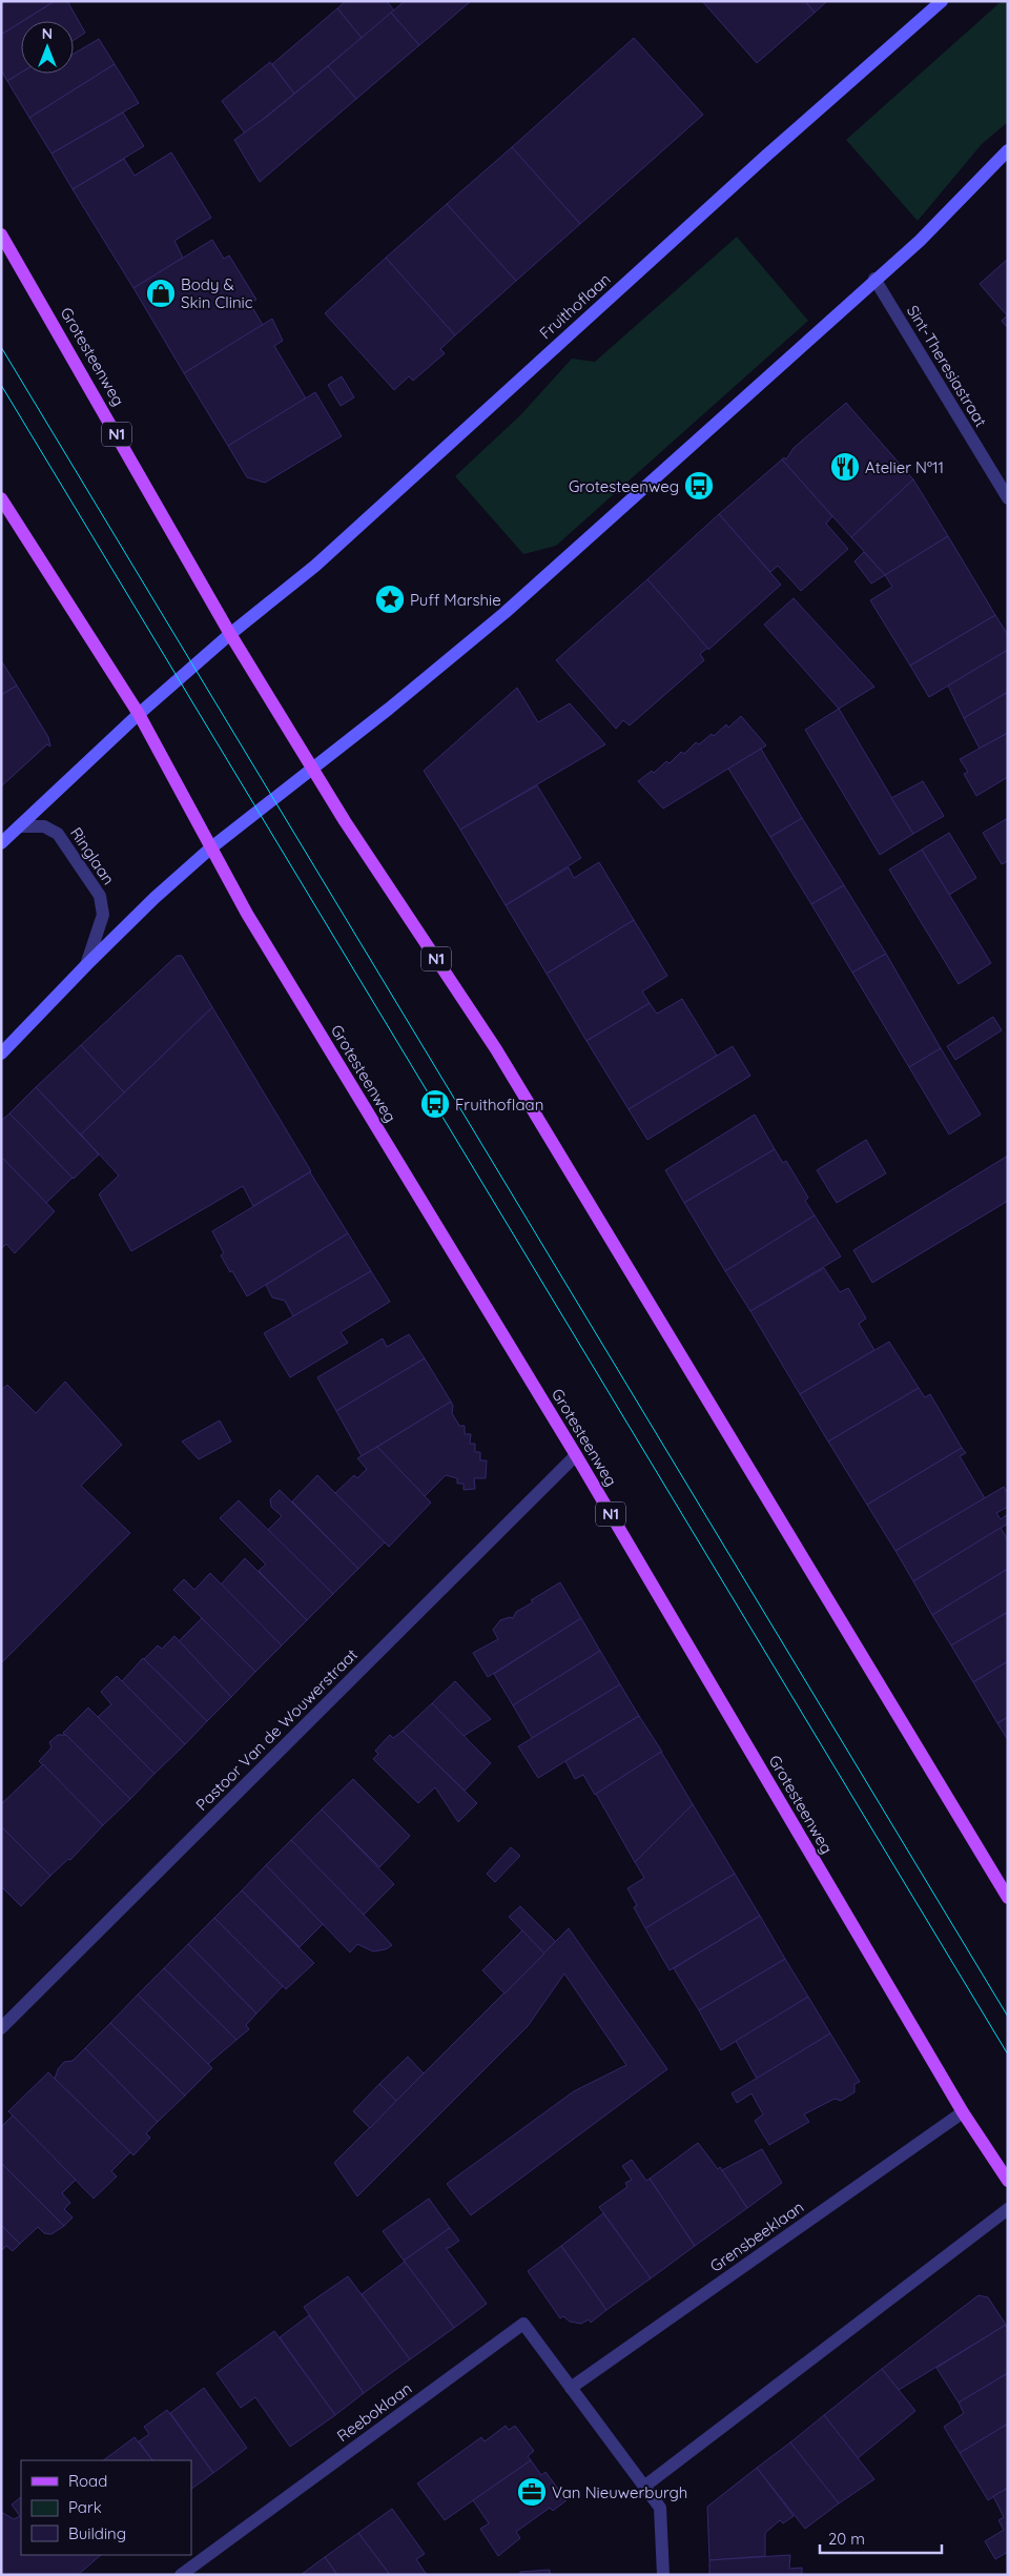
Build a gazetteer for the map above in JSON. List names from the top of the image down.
{
  "streets": {
    "main road": ["Grotesteenweg", "N1"],
    "street": [
      "Fruithoflaan",
      "Sint-Theresiastraat",
      "Ringlaan",
      "Pastoor Van de Wouwerstraat",
      "Grensbeeklaan",
      "Reeboklaan"
    ]
  },
  "crossings": [
    ["Fruithoflaan", "Grotesteenweg"],
    ["Fruithoflaan", "N1"],
    ["Grotesteenweg", "N1"],
    ["Grotesteenweg", "Ringlaan"],
    ["Grotesteenweg", "Pastoor Van de Wouwerstraat"],
    ["Grotesteenweg", "Grensbeeklaan"],
    ["N1", "Ringlaan"],
    ["Grensbeeklaan", "Reeboklaan"]
  ],
  "places": {
    "shop": ["Body & Skin Clinic"],
    "restaurant": ["Atelier N°11"],
    "bus stop": ["Grotesteenweg", "Fruithoflaan"],
    "place": ["Puff Marshie"],
    "office": ["Van Nieuwerburgh"]
  },
  "legend": ["Road", "Park", "Building"],
  "scale_bar": "20 m",
  "north": "top"
}
